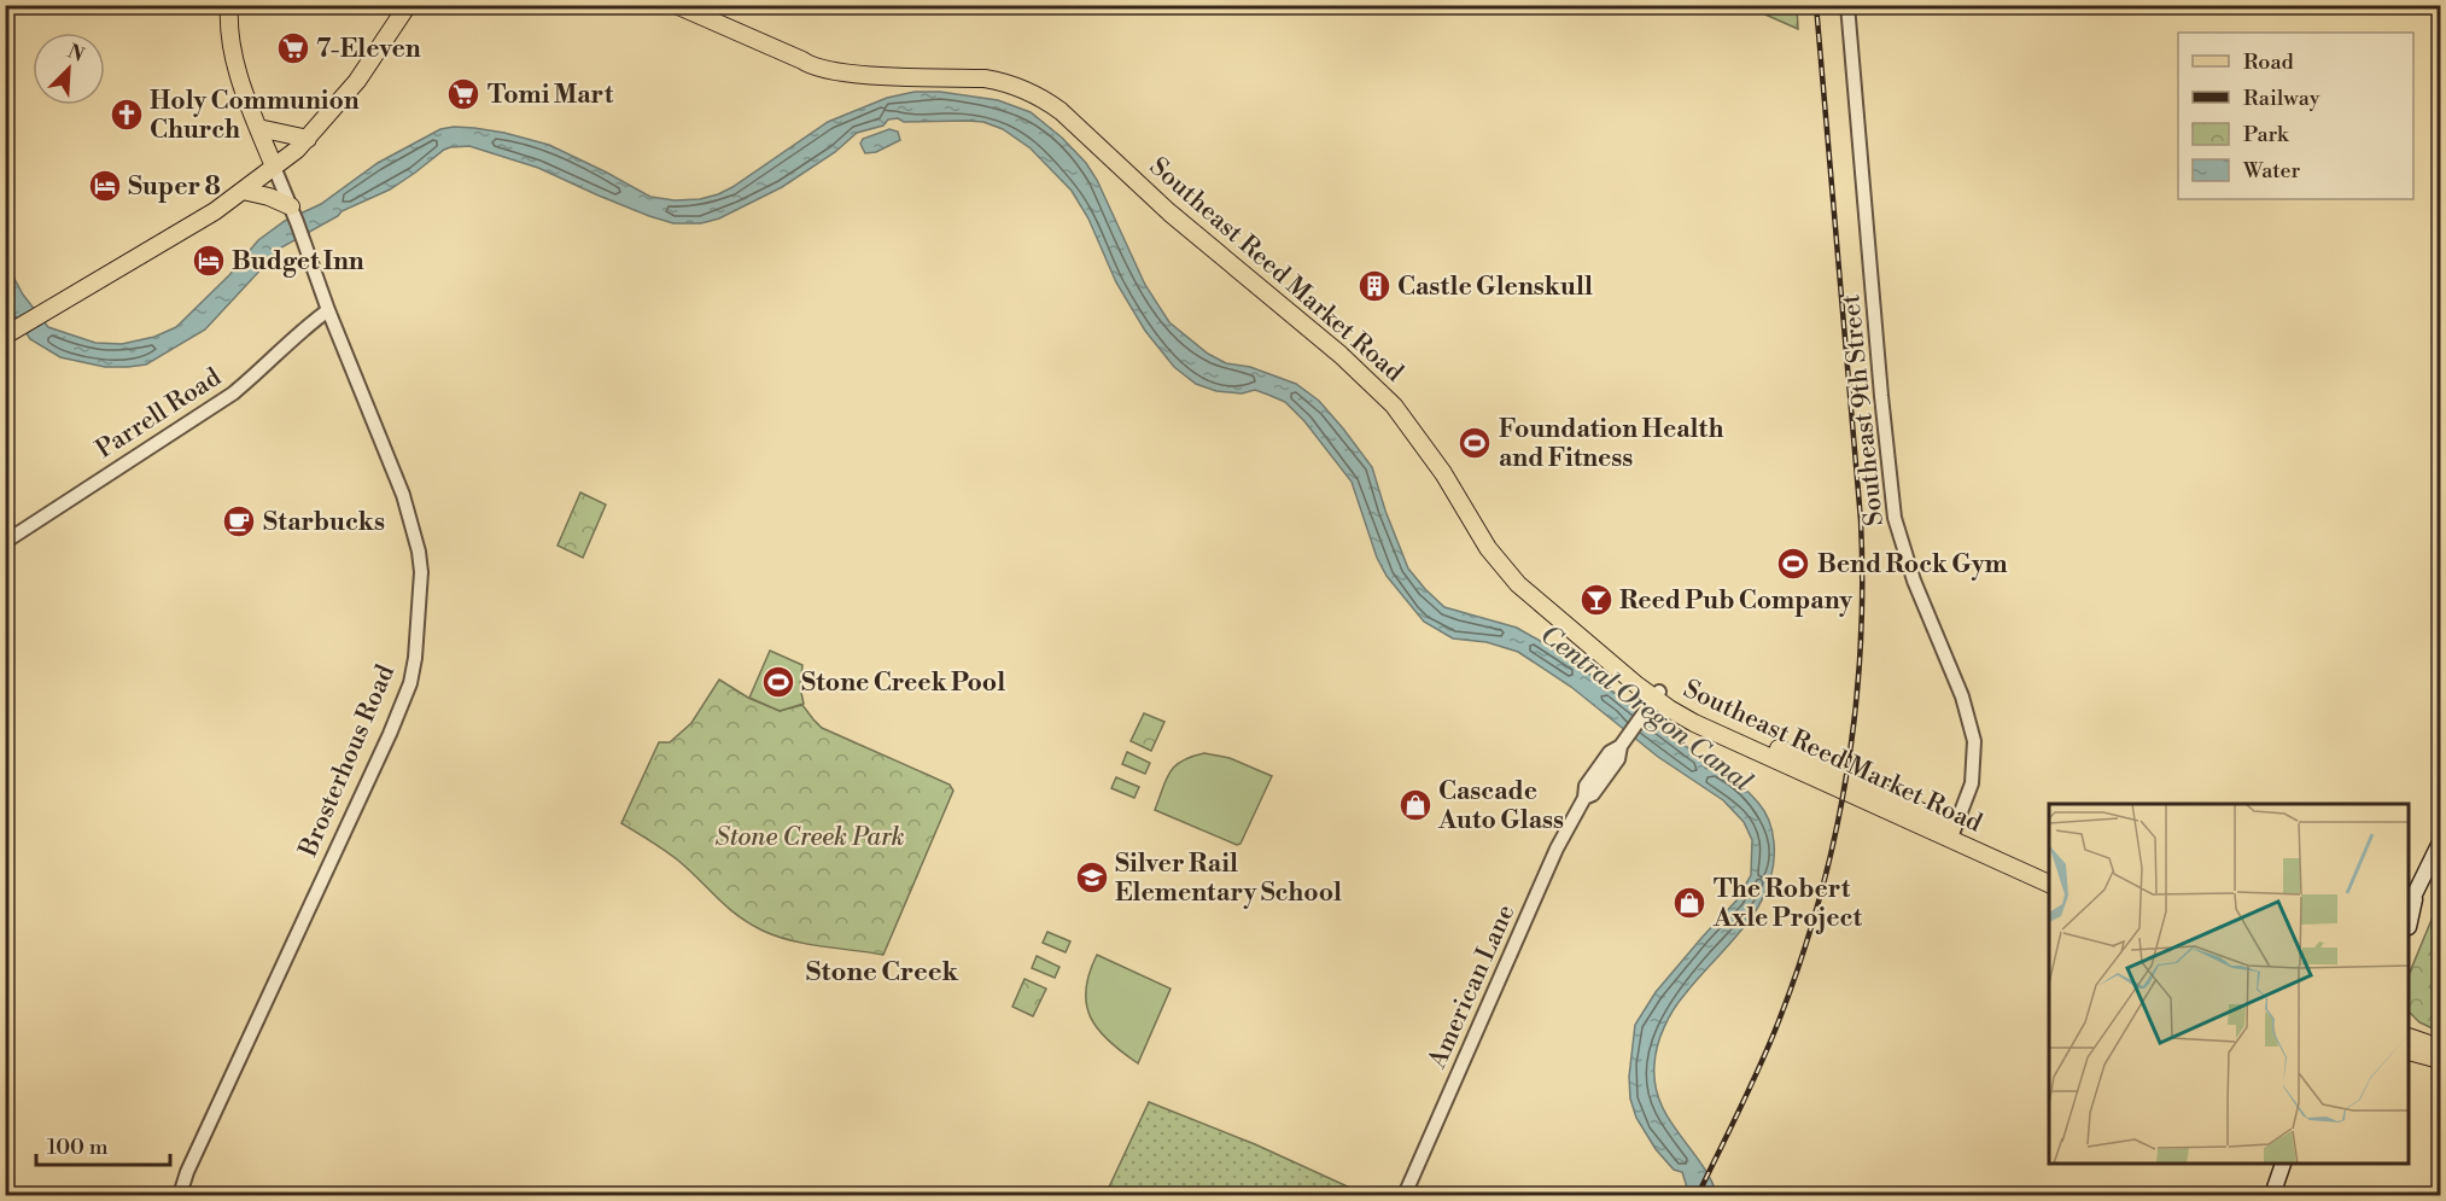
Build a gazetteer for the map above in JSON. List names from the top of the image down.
{
  "streets": {
    "main road": ["Southeast Reed Market Road"],
    "street": [
      "Southeast 9th Street",
      "Parrell Road",
      "Brosterhous Road",
      "American Lane"
    ]
  },
  "crossings": [
    ["Southeast Reed Market Road", "Southeast 9th Street"],
    ["Southeast Reed Market Road", "American Lane"],
    ["Parrell Road", "Brosterhous Road"]
  ],
  "districts": ["Stone Creek"],
  "water": ["Central Oregon Canal"],
  "parks": ["Stone Creek Park"],
  "places": {
    "supermarket": ["7-Eleven", "Tomi Mart"],
    "church": ["Holy Communion Church"],
    "hotel": ["Super 8", "Budget Inn"],
    "building": ["Castle Glenskull"],
    "sports": ["Foundation Health and Fitness", "Bend Rock Gym", "Stone Creek Pool"],
    "cafe": ["Starbucks"],
    "bar": ["Reed Pub Company"],
    "shop": ["Cascade Auto Glass", "The Robert Axle Project"],
    "school or university": ["Silver Rail Elementary School"]
  },
  "legend": [
    "Road",
    "Railway",
    "Park",
    "Water"
  ],
  "scale_bar": "100 m",
  "north": "top right"
}
